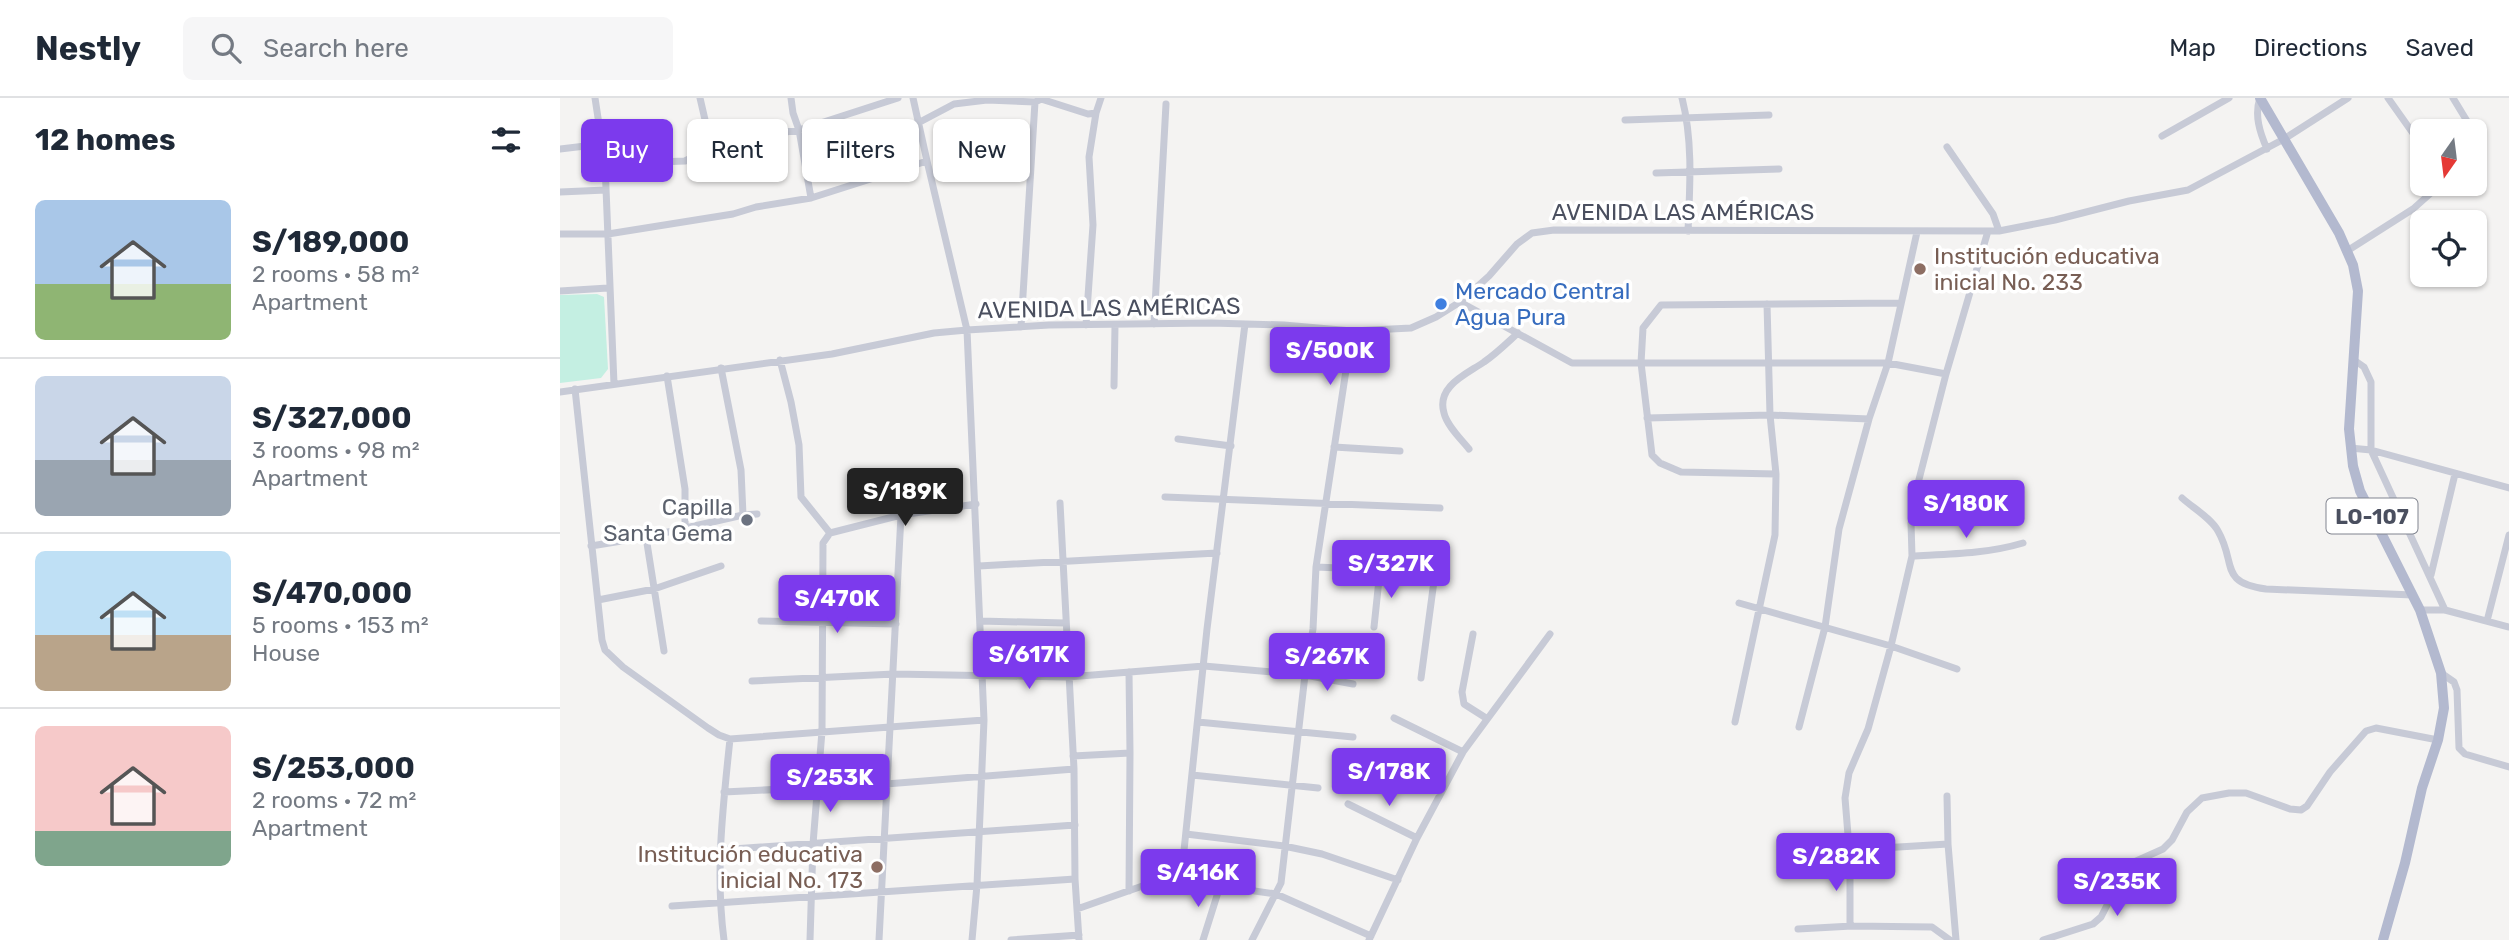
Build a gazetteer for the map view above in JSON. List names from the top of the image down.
{
  "streets": {
    "main road": ["LO-107"],
    "street": ["AVENIDA LAS AMÉRICAS"]
  },
  "crossings": [
    ["AVENIDA LAS AMÉRICAS", "LO-107"]
  ],
  "places": [
    "Institución educativa inicial No. 233",
    "Mercado Central Agua Pura",
    "Capilla Santa Gema",
    "Institución educativa inicial No. 173"
  ],
  "north": "bottom",
  "page": {
    "header": "Nestly",
    "search": "Search here",
    "nav": ["Map", "Directions", "Saved"],
    "heading": "12 homes",
    "chip": [
      "Buy",
      "Rent",
      "Filters",
      "New"
    ],
    "list": [
      {
        "name": "S/189,000",
        "note": "2 rooms · 58 m² · Apartment"
      },
      {
        "name": "S/327,000",
        "note": "3 rooms · 98 m² · Apartment"
      },
      {
        "name": "S/470,000",
        "note": "5 rooms · 153 m² · House"
      },
      {
        "name": "S/253,000",
        "note": "2 rooms · 72 m² · Apartment"
      }
    ],
    "price": [
      "S/500K",
      "S/189K",
      "S/180K",
      "S/327K",
      "S/470K",
      "S/617K",
      "S/267K",
      "S/178K",
      "S/253K",
      "S/282K",
      "S/416K",
      "S/235K"
    ]
  }
}
